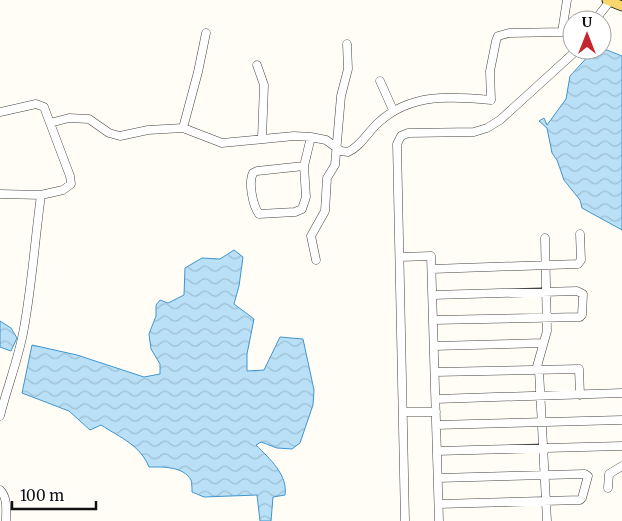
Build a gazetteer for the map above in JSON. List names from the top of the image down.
{
  "scale_bar": "100 m",
  "north": "top"
}
